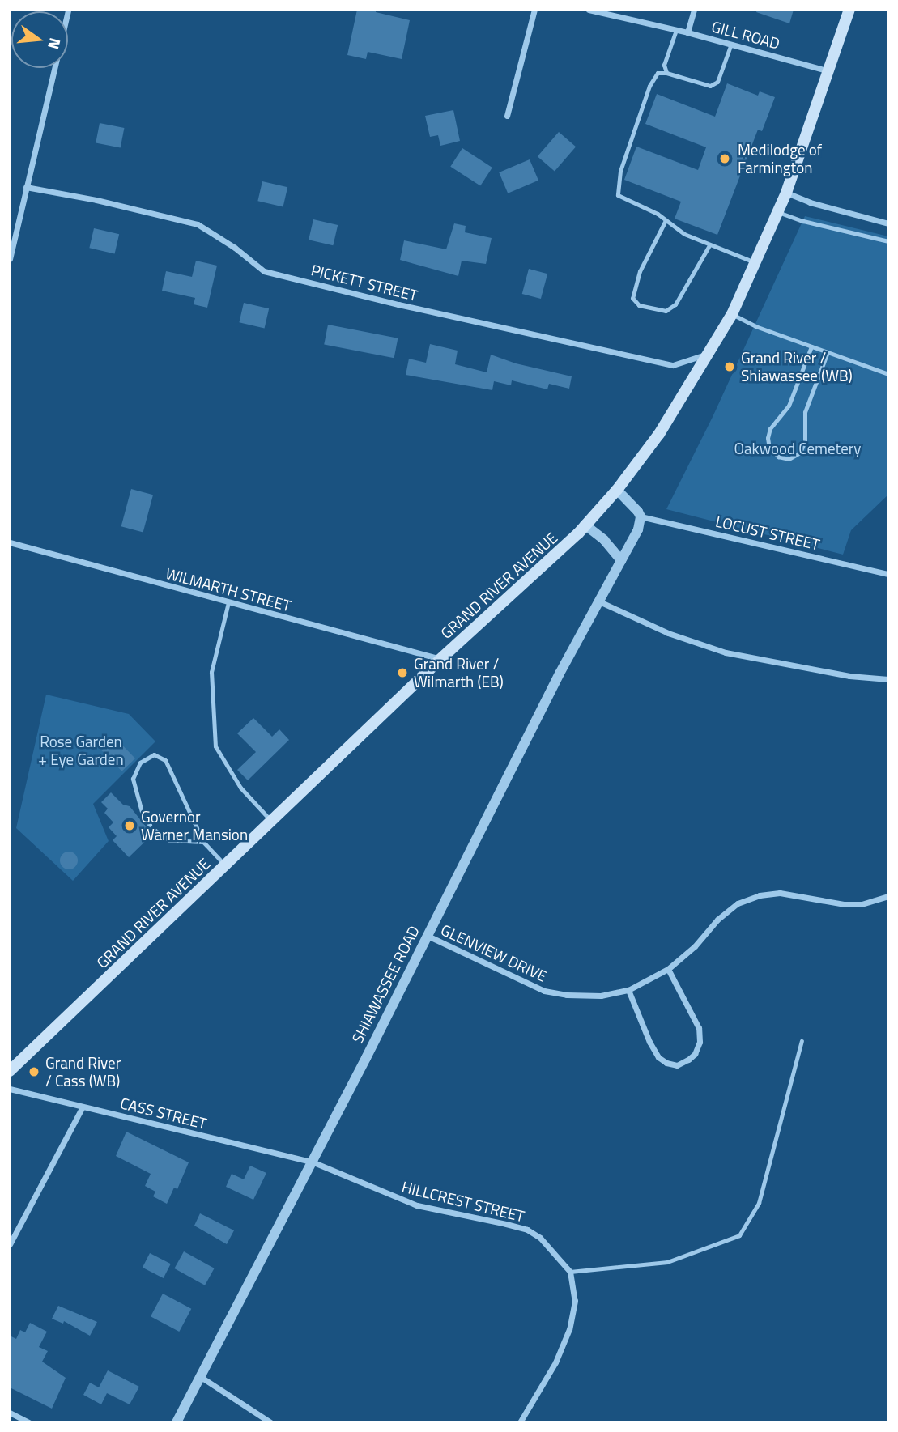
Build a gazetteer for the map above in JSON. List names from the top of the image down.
{
  "streets": {
    "main road": ["GRAND RIVER AVENUE"],
    "street": [
      "GILL ROAD",
      "PICKETT STREET",
      "LOCUST STREET",
      "WILMARTH STREET",
      "GLENVIEW DRIVE",
      "SHIAWASSEE ROAD",
      "CASS STREET",
      "HILLCREST STREET"
    ]
  },
  "crossings": [
    ["GILL ROAD", "GRAND RIVER AVENUE"],
    ["PICKETT STREET", "GRAND RIVER AVENUE"],
    ["LOCUST STREET", "SHIAWASSEE ROAD"],
    ["GRAND RIVER AVENUE", "WILMARTH STREET"],
    ["GLENVIEW DRIVE", "SHIAWASSEE ROAD"],
    ["SHIAWASSEE ROAD", "CASS STREET"],
    ["SHIAWASSEE ROAD", "HILLCREST STREET"],
    ["CASS STREET", "HILLCREST STREET"]
  ],
  "parks": ["Oakwood Cemetery", "Rose Garden + Eye Garden"],
  "places": [
    "Medilodge of Farmington",
    "Grand River / Shiawassee (WB)",
    "Grand River / Wilmarth (EB)",
    "Governor Warner Mansion",
    "Grand River / Cass (WB)"
  ],
  "north": "right"
}
